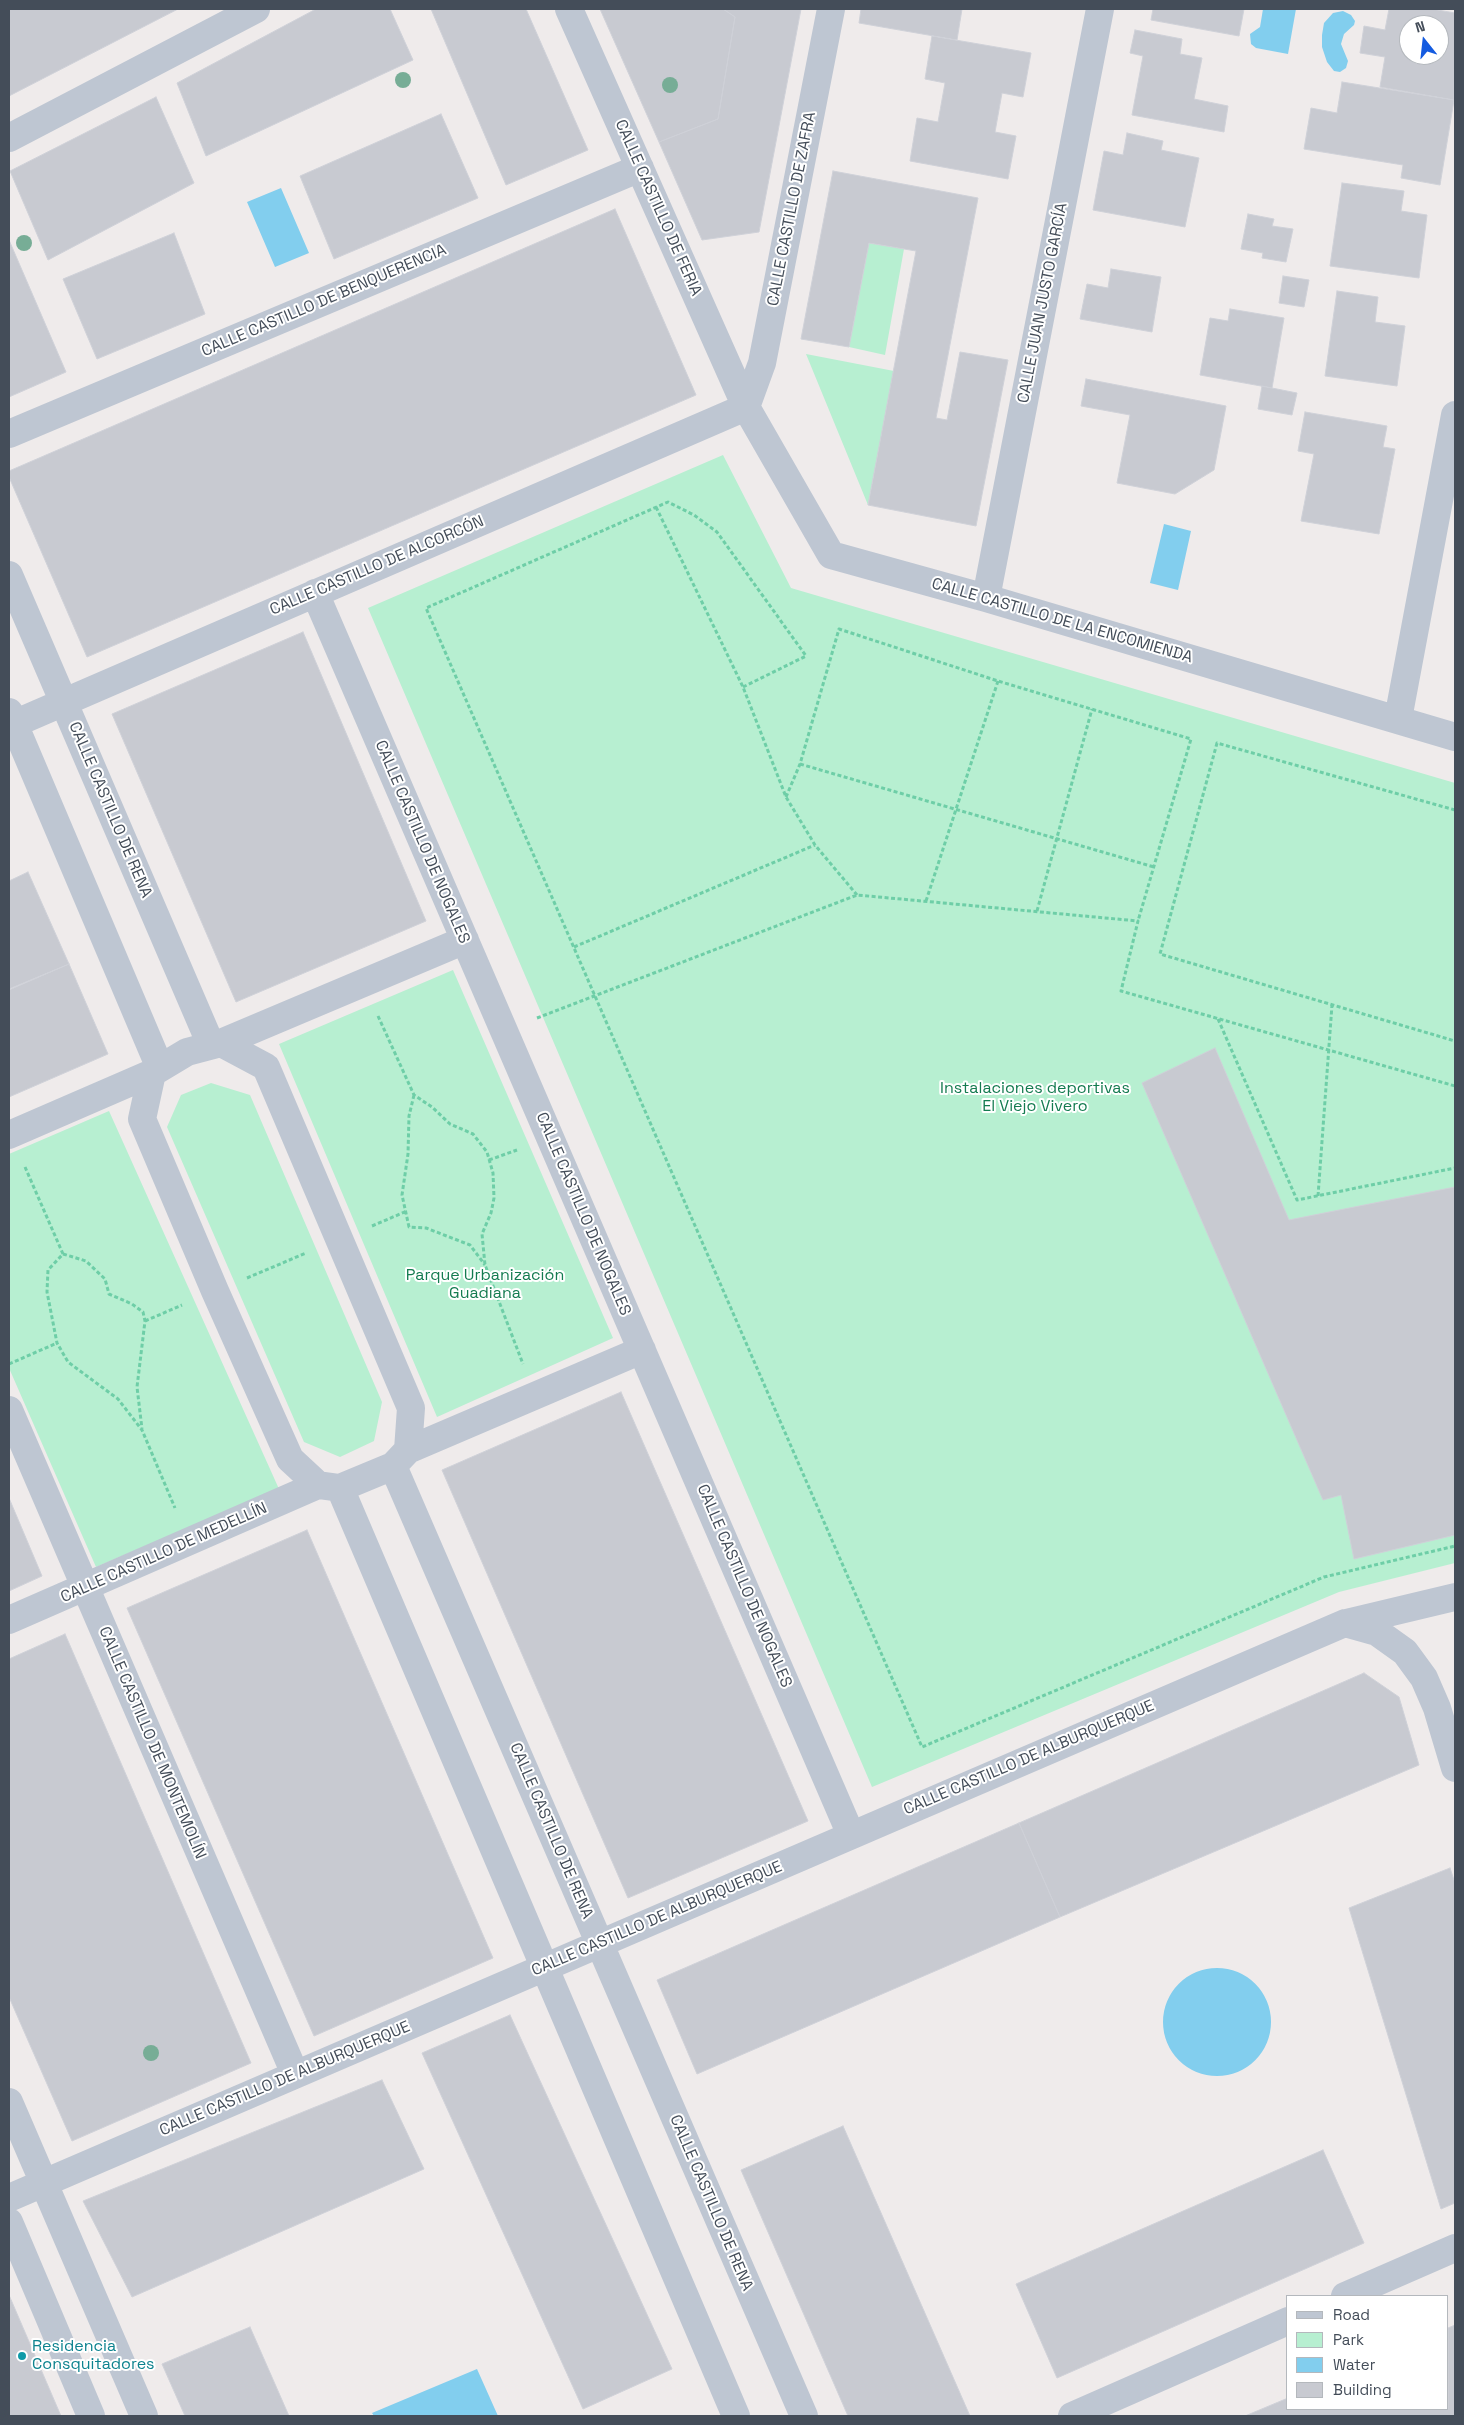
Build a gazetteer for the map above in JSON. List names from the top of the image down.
{
  "streets": {
    "street": [
      "CALLE CASTILLO DE FERIA",
      "CALLE CASTILLO DE ZAFRA",
      "CALLE CASTILLO DE BENQUERENCIA",
      "CALLE JUAN JUSTO GARCÍA",
      "CALLE CASTILLO DE ALCORCÓN",
      "CALLE CASTILLO DE LA ENCOMIENDA",
      "CALLE CASTILLO DE RENA",
      "CALLE CASTILLO DE NOGALES",
      "CALLE CASTILLO DE MEDELLÍN",
      "CALLE CASTILLO DE MONTEMOLÍN",
      "CALLE CASTILLO DE ALBURQUERQUE"
    ]
  },
  "crossings": [
    ["CALLE CASTILLO DE FERIA", "CALLE CASTILLO DE ZAFRA"],
    ["CALLE CASTILLO DE FERIA", "CALLE CASTILLO DE BENQUERENCIA"],
    ["CALLE CASTILLO DE FERIA", "CALLE CASTILLO DE ALCORCÓN"],
    ["CALLE CASTILLO DE FERIA", "CALLE CASTILLO DE LA ENCOMIENDA"],
    ["CALLE CASTILLO DE ZAFRA", "CALLE CASTILLO DE ALCORCÓN"],
    ["CALLE CASTILLO DE ZAFRA", "CALLE CASTILLO DE LA ENCOMIENDA"],
    ["CALLE JUAN JUSTO GARCÍA", "CALLE CASTILLO DE LA ENCOMIENDA"],
    ["CALLE CASTILLO DE ALCORCÓN", "CALLE CASTILLO DE LA ENCOMIENDA"],
    ["CALLE CASTILLO DE ALCORCÓN", "CALLE CASTILLO DE RENA"],
    ["CALLE CASTILLO DE ALCORCÓN", "CALLE CASTILLO DE NOGALES"],
    ["CALLE CASTILLO DE RENA", "CALLE CASTILLO DE MEDELLÍN"],
    ["CALLE CASTILLO DE RENA", "CALLE CASTILLO DE ALBURQUERQUE"],
    ["CALLE CASTILLO DE NOGALES", "CALLE CASTILLO DE ALBURQUERQUE"],
    ["CALLE CASTILLO DE MEDELLÍN", "CALLE CASTILLO DE MONTEMOLÍN"],
    ["CALLE CASTILLO DE MONTEMOLÍN", "CALLE CASTILLO DE ALBURQUERQUE"]
  ],
  "parks": ["Instalaciones deportivas El Viejo Vivero", "Parque Urbanización Guadiana"],
  "places": ["Residencia Consquitadores"],
  "legend": [
    "Road",
    "Park",
    "Water",
    "Building"
  ],
  "north": "top"
}
